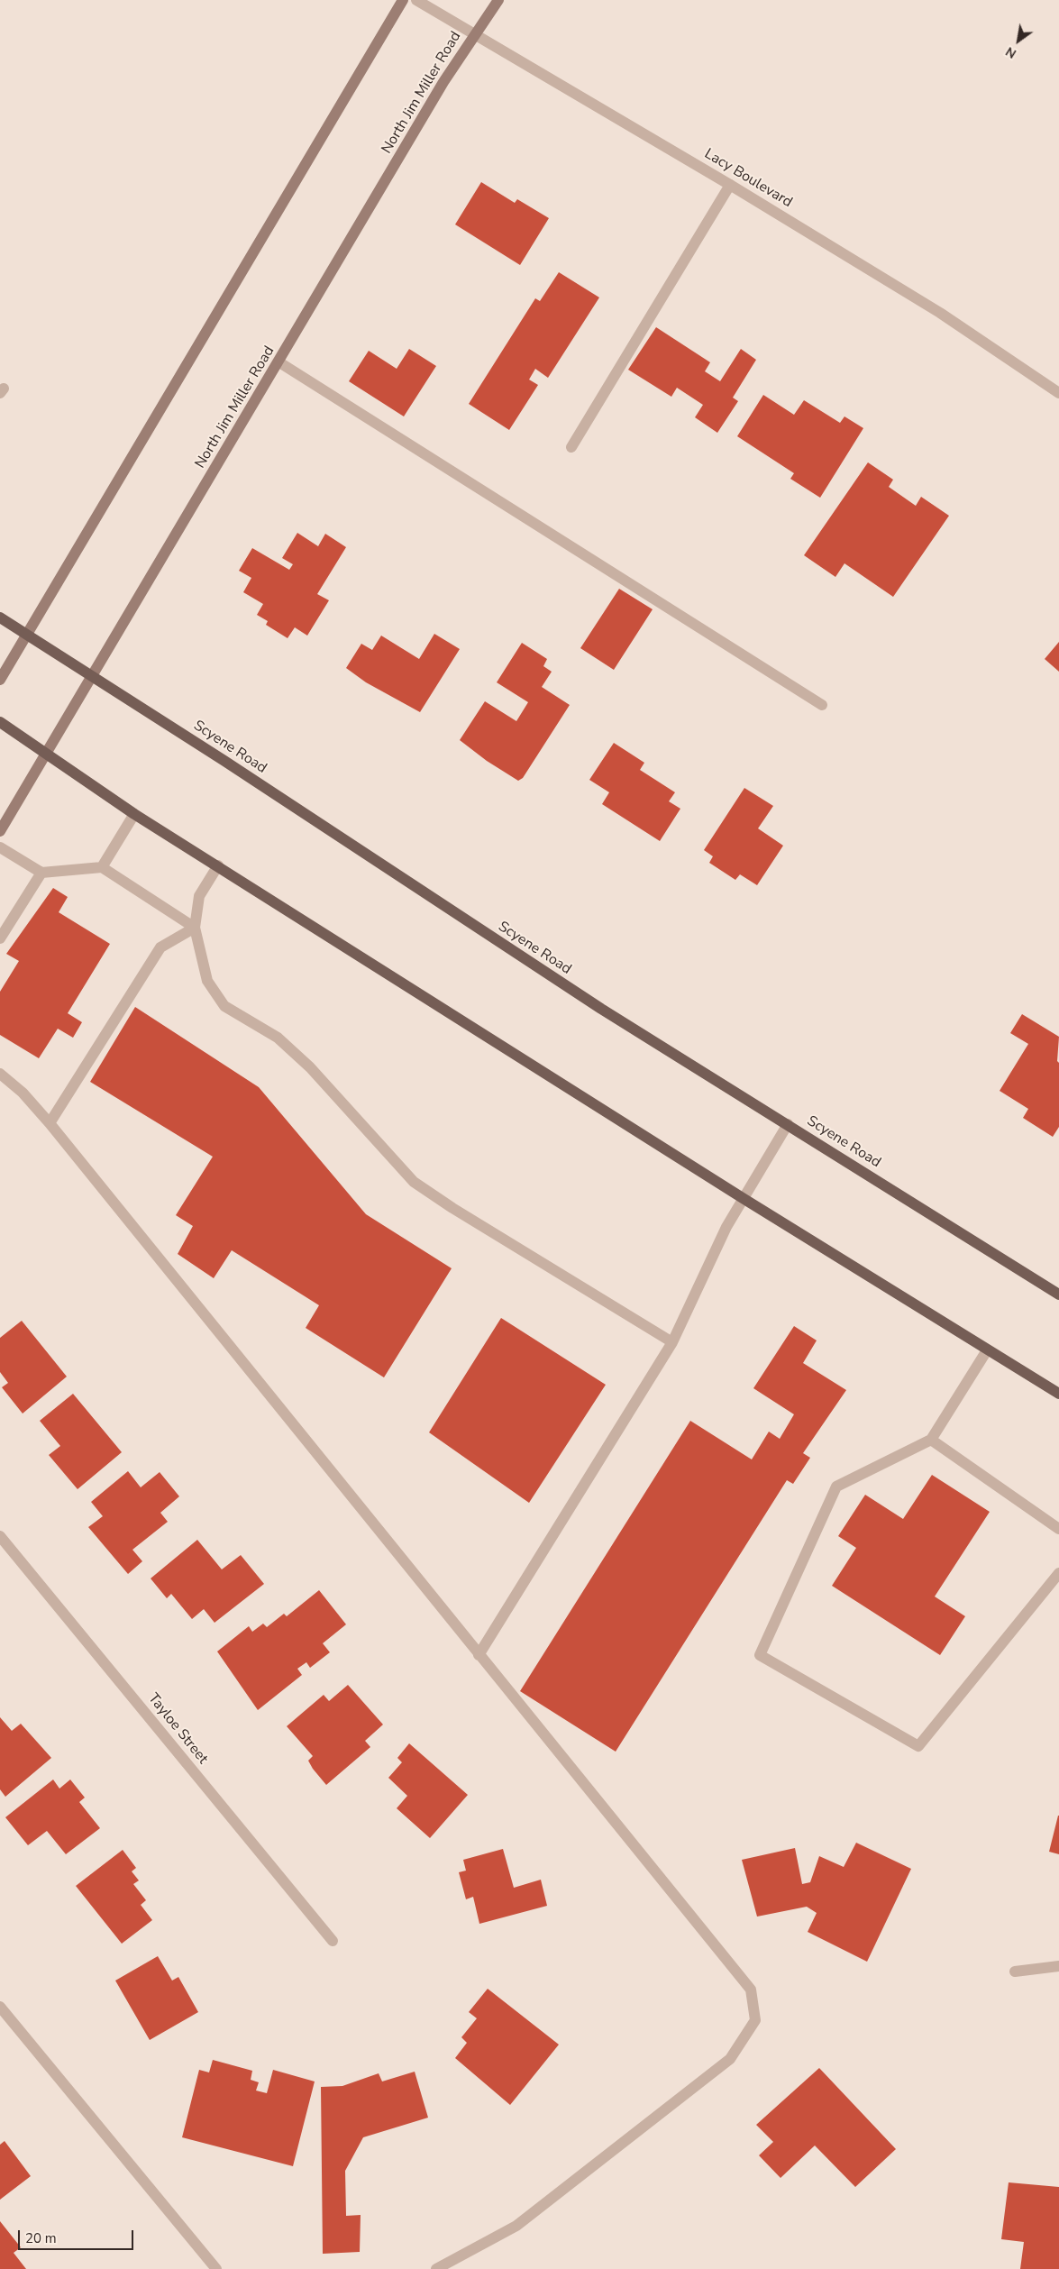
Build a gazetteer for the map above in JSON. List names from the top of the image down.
{
  "streets": {
    "main road": ["North Jim Miller Road", "Scyene Road"],
    "street": ["Lacy Boulevard", "Tayloe Street"]
  },
  "crossings": [
    ["North Jim Miller Road", "Lacy Boulevard"],
    ["North Jim Miller Road", "Scyene Road"]
  ],
  "scale_bar": "20 m",
  "north": "bottom left"
}
